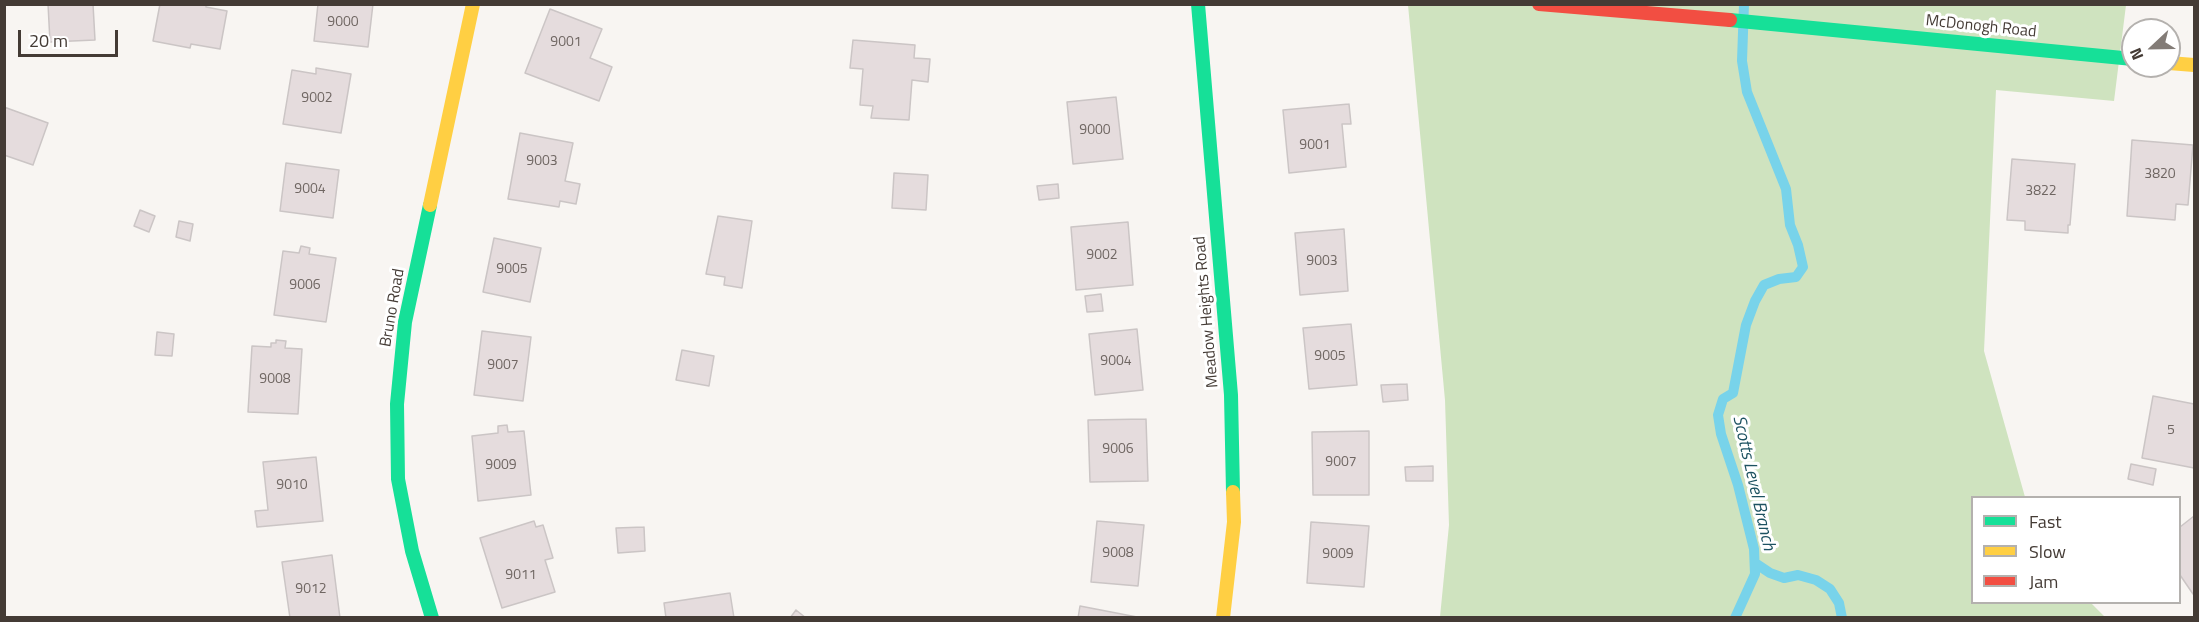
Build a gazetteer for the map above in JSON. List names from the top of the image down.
{
  "streets": {
    "street": ["McDonogh Road", "Bruno Road", "Meadow Heights Road"]
  },
  "water": ["Scotts Level Branch"],
  "house_numbers": [
    "9000",
    "9001",
    "9002",
    "9000",
    "9001",
    "9003",
    "3820",
    "9004",
    "3822",
    "9002",
    "9003",
    "9005",
    "9006",
    "9005",
    "9004",
    "9007",
    "9008",
    "5",
    "9006",
    "9007",
    "9009",
    "9010",
    "9008",
    "9009",
    "9011",
    "9012"
  ],
  "legend": ["Fast", "Slow", "Jam"],
  "scale_bar": "20 m",
  "north": "left"
}
